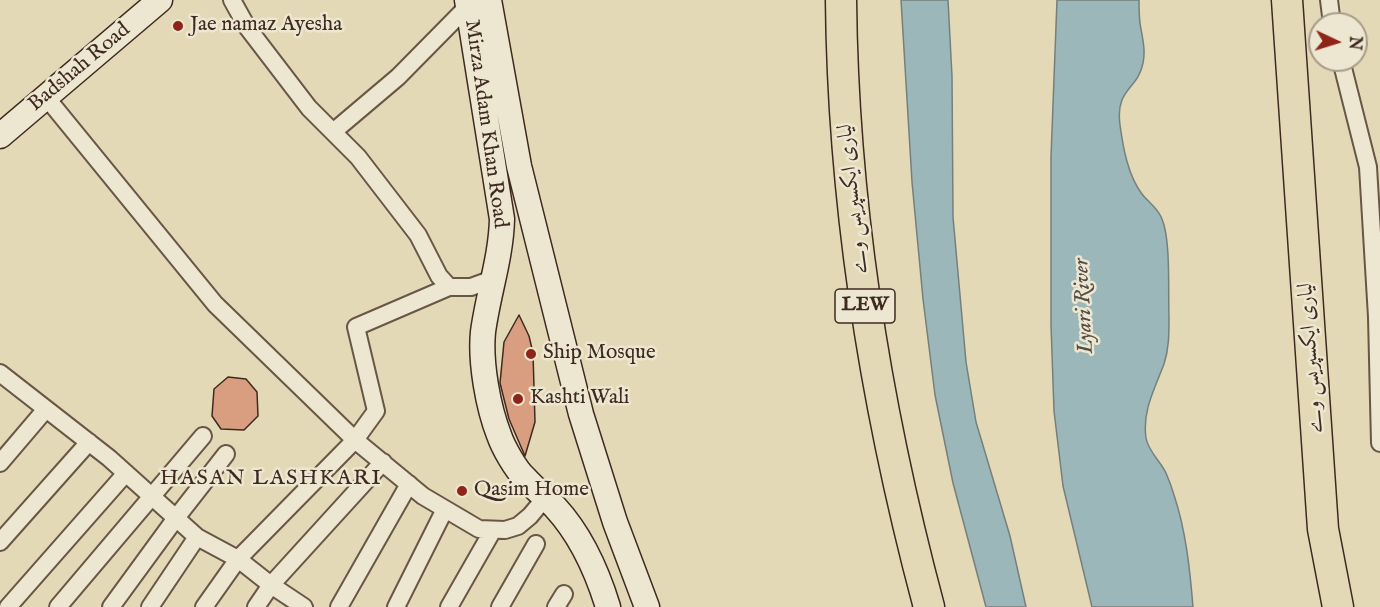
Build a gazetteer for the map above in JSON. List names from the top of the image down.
{
  "streets": {
    "highway": ["لیاری ایکسپریس وے", "LEW"],
    "main road": ["Badshah Road", "Mirza Adam Khan Road"]
  },
  "districts": ["HASAN LASHKARI"],
  "water": ["Lyari River"],
  "places": [
    "Jae namaz Ayesha",
    "Ship Mosque",
    "Kashti Wali",
    "Qasim Home"
  ],
  "north": "right"
}
